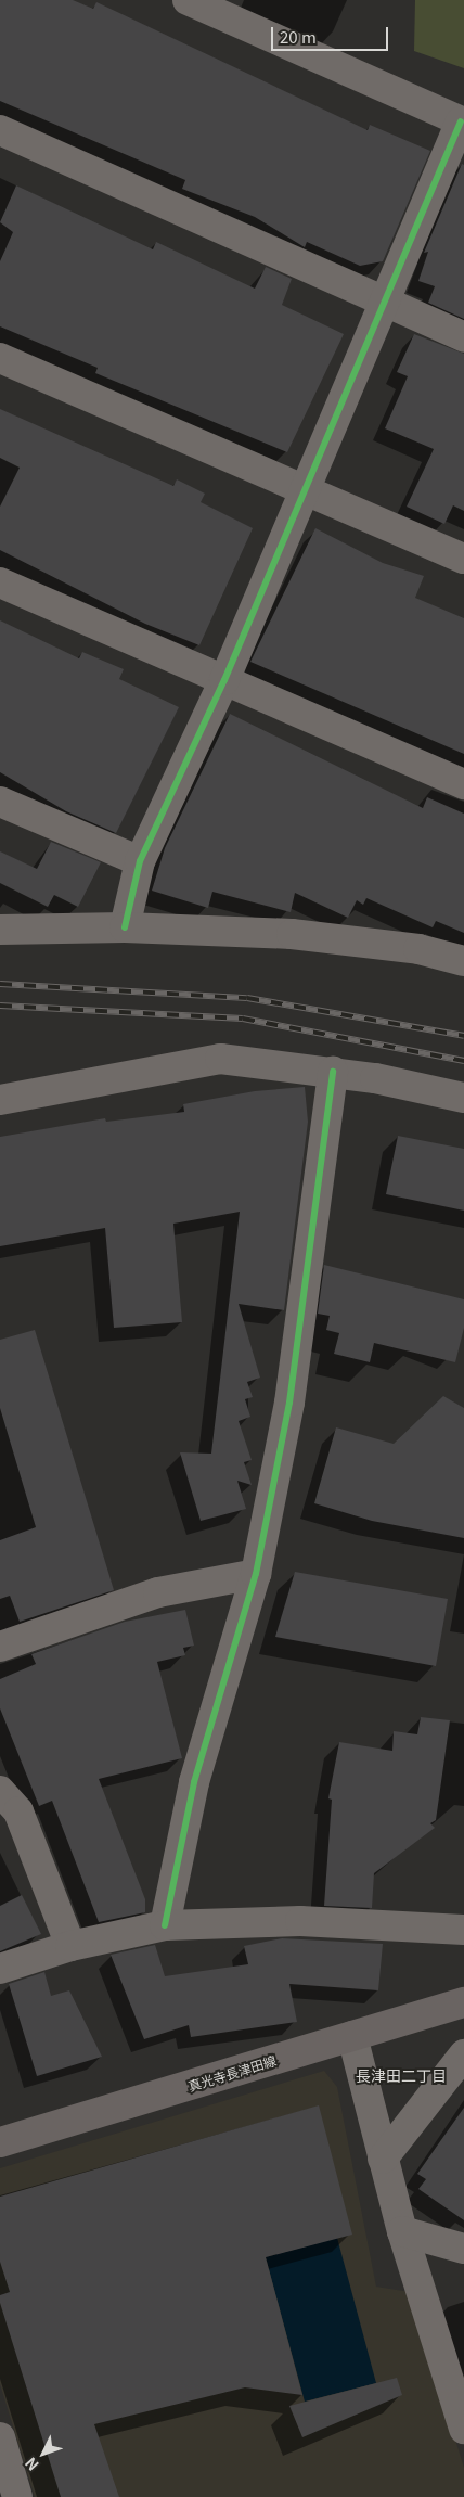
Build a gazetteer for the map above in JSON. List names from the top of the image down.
{
  "streets": {
    "main road": ["真光寺長津田線"]
  },
  "districts": ["長津田二丁目"],
  "scale_bar": "20 m",
  "north": "bottom left"
}
